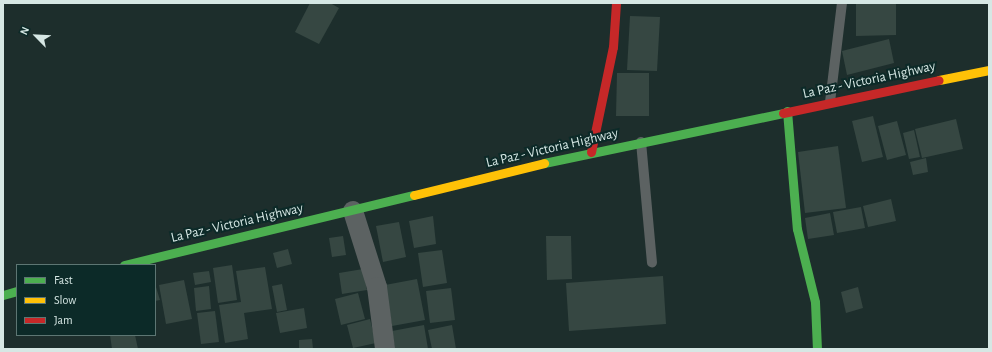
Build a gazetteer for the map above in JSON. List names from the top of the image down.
{
  "streets": {
    "main road": ["La Paz - Victoria Highway"]
  },
  "legend": ["Fast", "Slow", "Jam"],
  "north": "top left"
}
